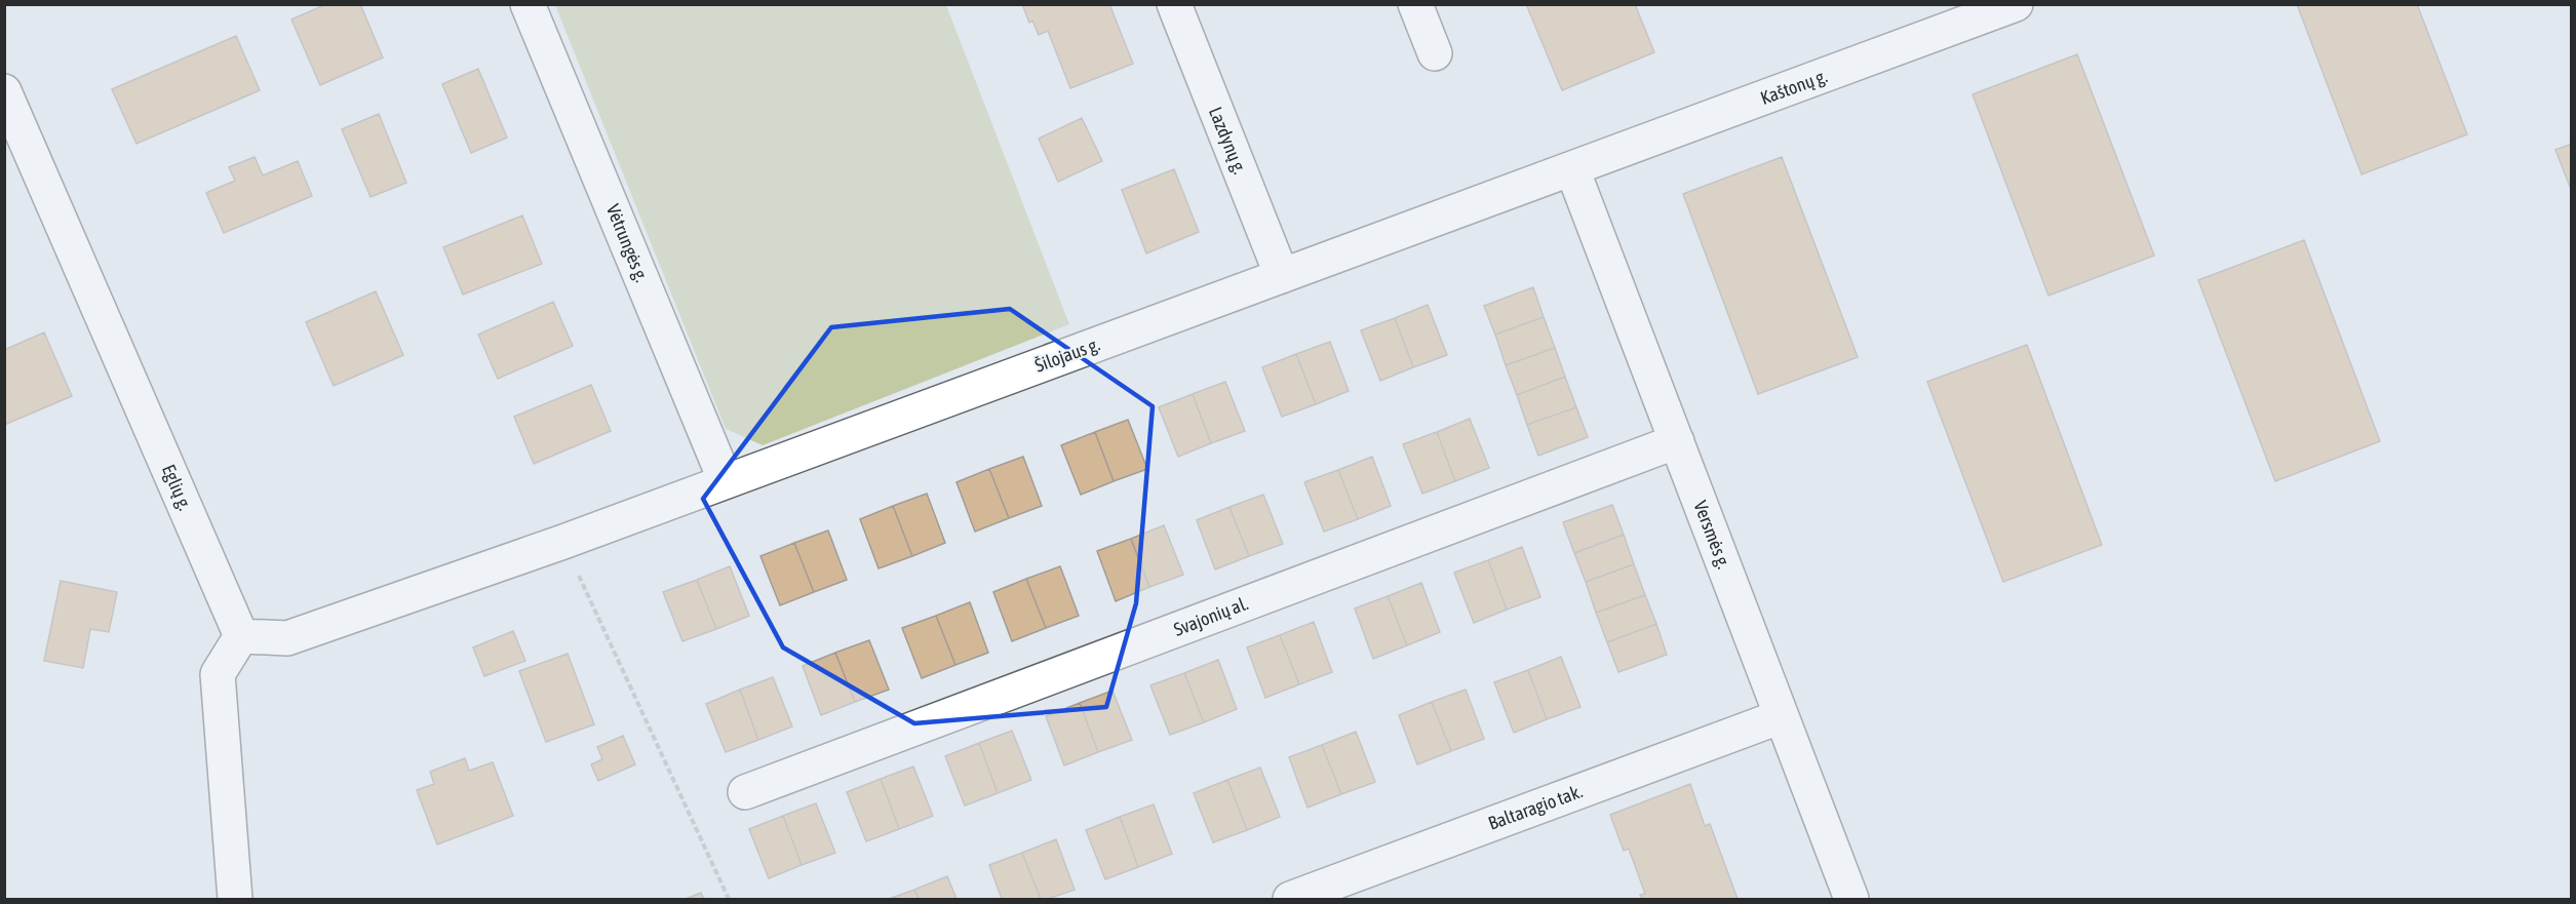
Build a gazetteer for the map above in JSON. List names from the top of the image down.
{
  "streets": {
    "street": [
      "Kaštonų g.",
      "Lazdynų g.",
      "Vėtrungės g.",
      "Šilojaus g.",
      "Eglių g.",
      "Versmės g.",
      "Svajonių al.",
      "Baltaragio tak."
    ]
  },
  "crossings": [
    ["Kaštonų g.", "Šilojaus g."],
    ["Kaštonų g.", "Versmės g."],
    ["Lazdynų g.", "Šilojaus g."],
    ["Vėtrungės g.", "Šilojaus g."],
    ["Šilojaus g.", "Eglių g."],
    ["Šilojaus g.", "Versmės g."],
    ["Versmės g.", "Svajonių al."],
    ["Versmės g.", "Baltaragio tak."]
  ]
}
